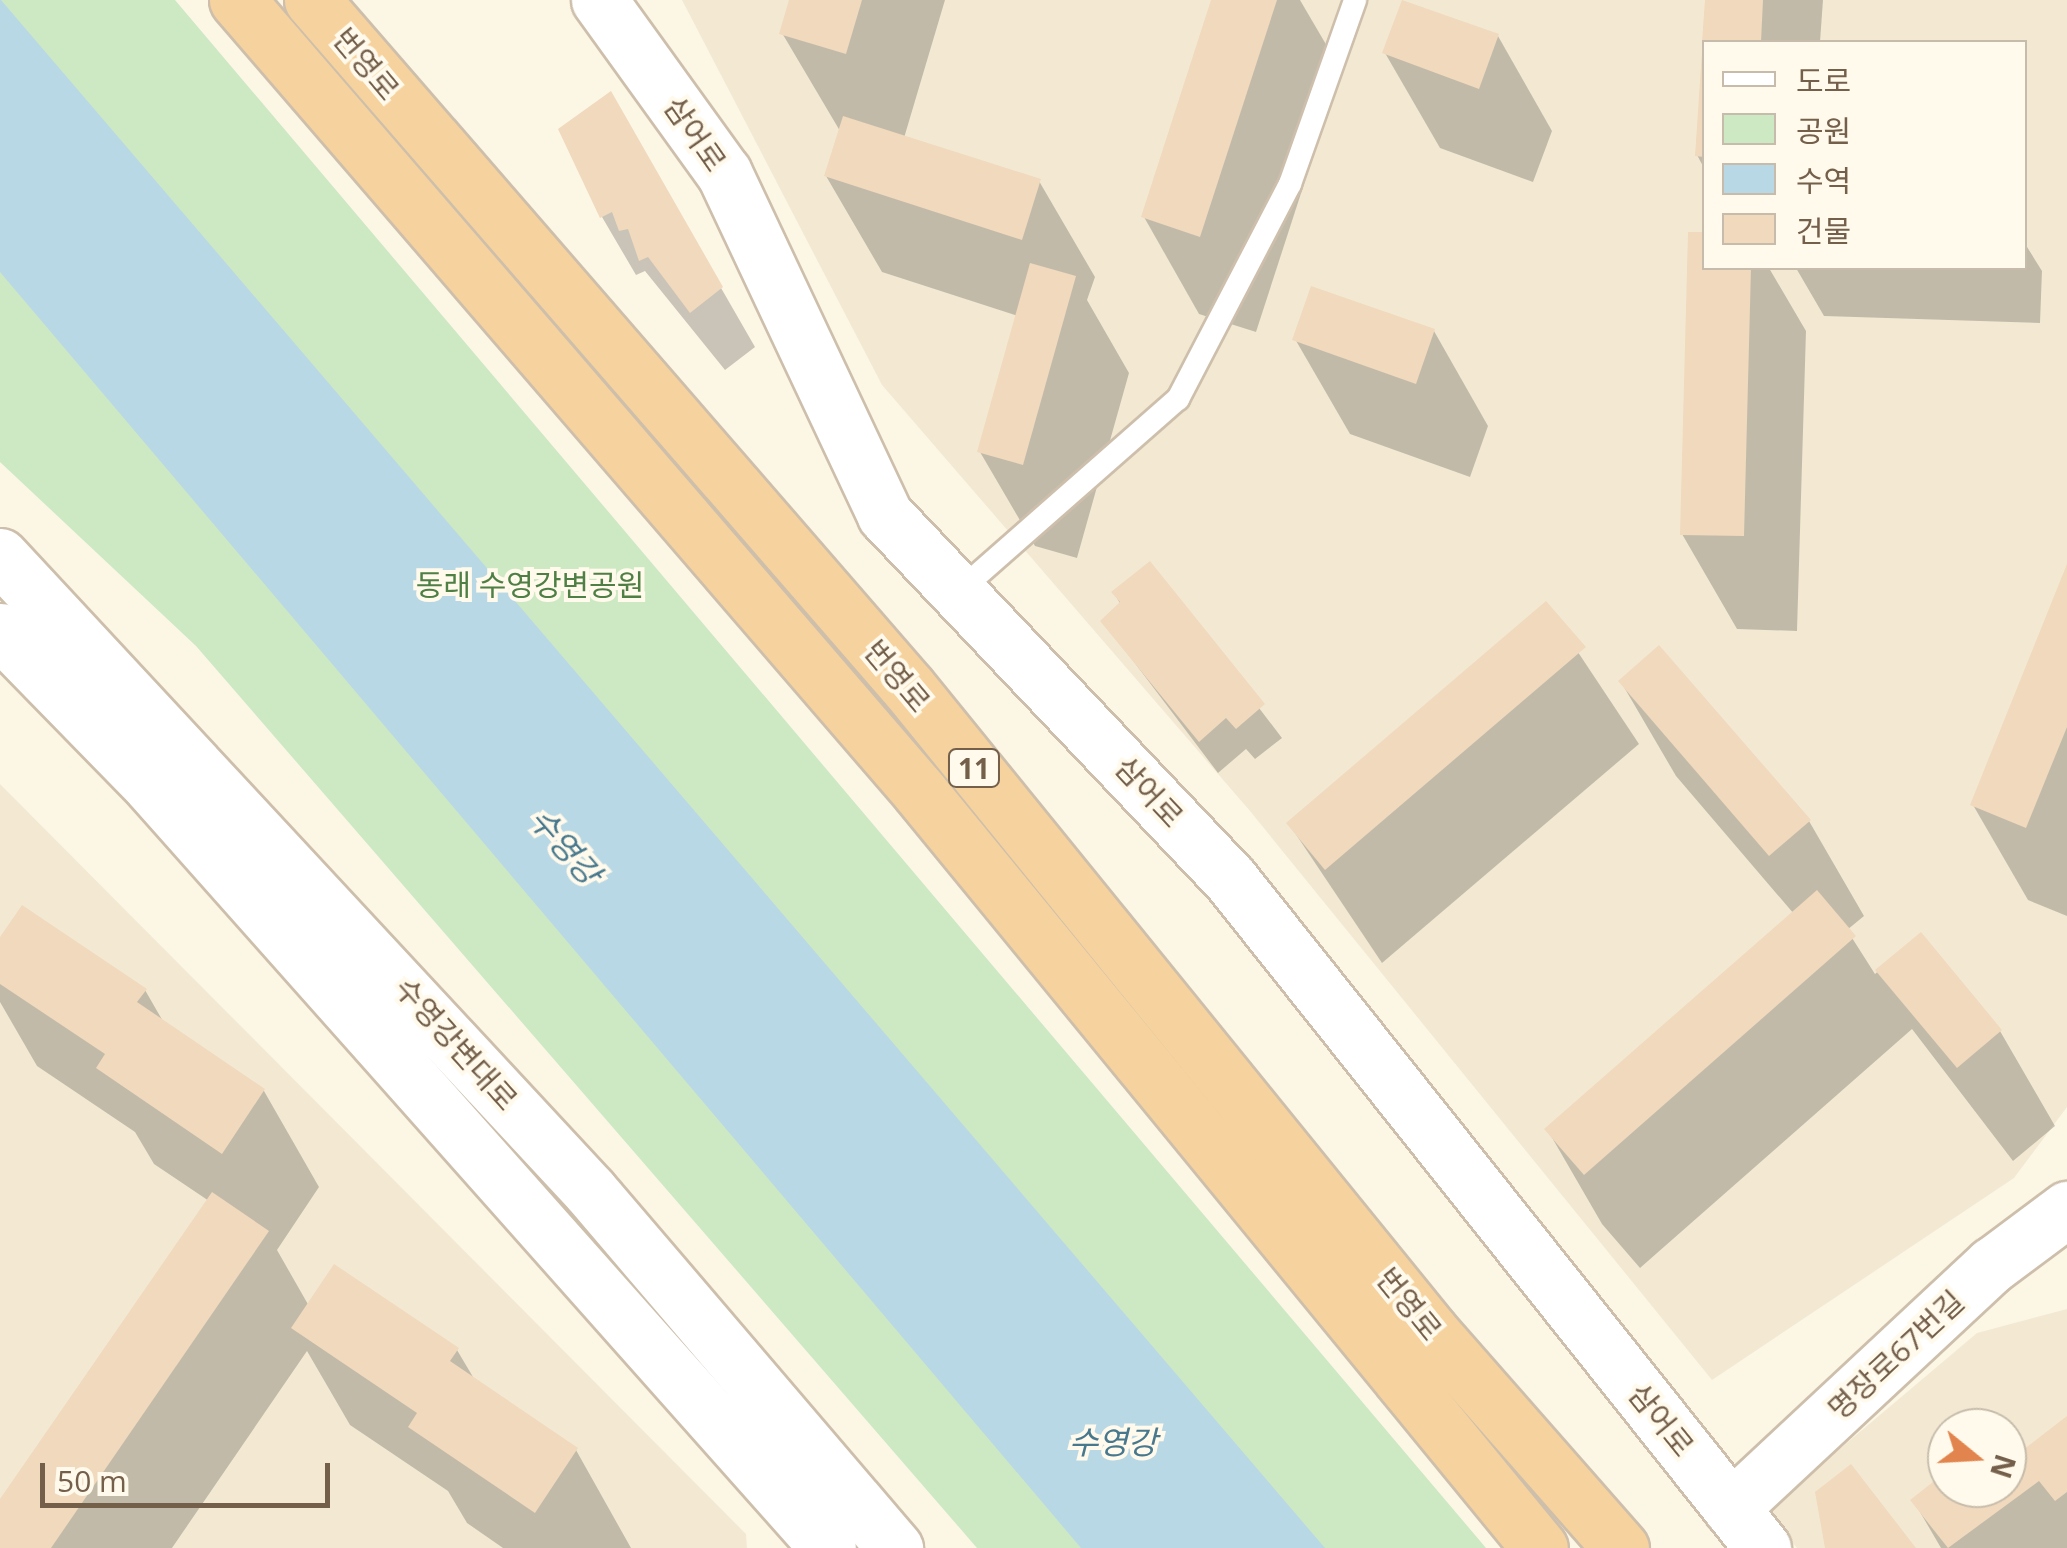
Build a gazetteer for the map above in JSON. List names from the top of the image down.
{
  "streets": {
    "highway": ["번영로", "11"],
    "main road": ["삼어로", "수영강변대로", "명장로67번길"]
  },
  "crossings": [
    ["삼어로", "명장로67번길"]
  ],
  "water": ["수영강"],
  "parks": ["동래 수영강변공원"],
  "legend": [
    "도로",
    "공원",
    "수역",
    "건물"
  ],
  "scale_bar": "50 m",
  "north": "right"
}
